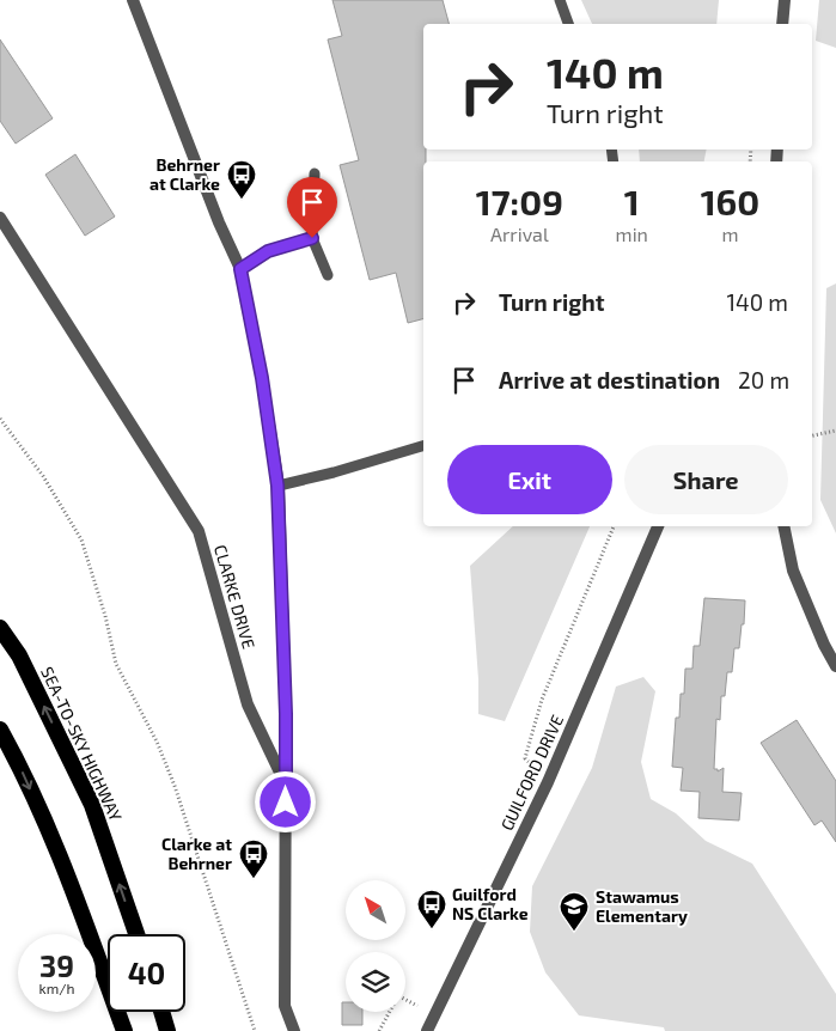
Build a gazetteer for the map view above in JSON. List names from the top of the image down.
{
  "streets": {
    "highway": ["SEA-TO-SKY HIGHWAY"],
    "street": ["CLARKE DRIVE", "GUILFORD DRIVE"]
  },
  "places": {
    "bus stop": ["Behrner at Clarke", "Clarke at Behrner", "Guilford NS Clarke"],
    "school or university": ["Stawamus Elementary"]
  },
  "north": "top left",
  "page": {
    "turn": ["140 m", "Turn right"],
    "eta": [
      "17:09",
      "Arrival",
      "1",
      "min",
      "160",
      "m"
    ],
    "list": [
      {
        "name": "Turn right",
        "value": "140 m"
      },
      {
        "name": "Arrive at destination",
        "value": "20 m"
      }
    ],
    "buttons": ["Exit", "Share"],
    "speed": "39 km/h",
    "limit": "40"
  }
}
